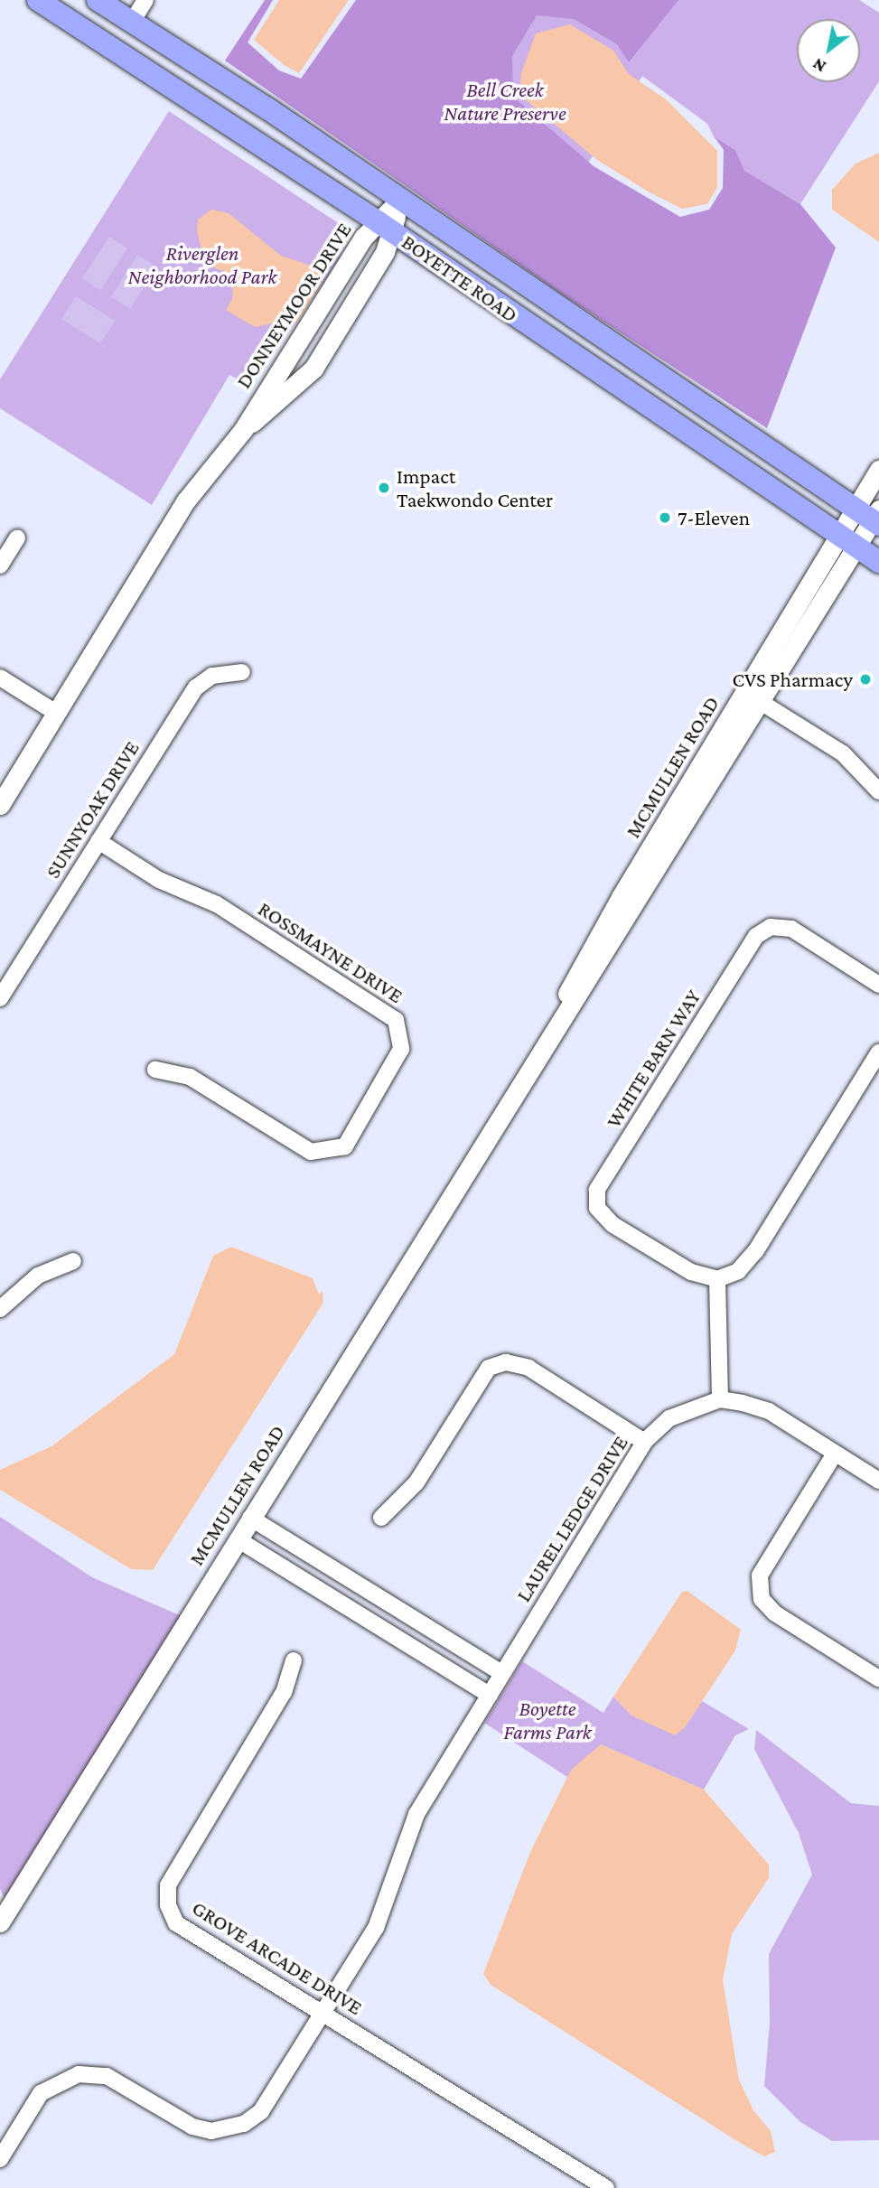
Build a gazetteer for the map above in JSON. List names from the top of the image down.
{
  "streets": {
    "main road": ["BOYETTE ROAD"],
    "street": [
      "DONNEYMOOR DRIVE",
      "MCMULLEN ROAD",
      "SUNNYOAK DRIVE",
      "ROSSMAYNE DRIVE",
      "WHITE BARN WAY",
      "LAUREL LEDGE DRIVE",
      "GROVE ARCADE DRIVE"
    ]
  },
  "crossings": [
    ["BOYETTE ROAD", "DONNEYMOOR DRIVE"],
    ["BOYETTE ROAD", "MCMULLEN ROAD"],
    ["SUNNYOAK DRIVE", "ROSSMAYNE DRIVE"],
    ["LAUREL LEDGE DRIVE", "GROVE ARCADE DRIVE"]
  ],
  "parks": ["Bell Creek Nature Preserve", "Riverglen Neighborhood Park", "Boyette Farms Park"],
  "places": ["Impact Taekwondo Center", "7-Eleven", "CVS Pharmacy"],
  "north": "bottom left"
}
